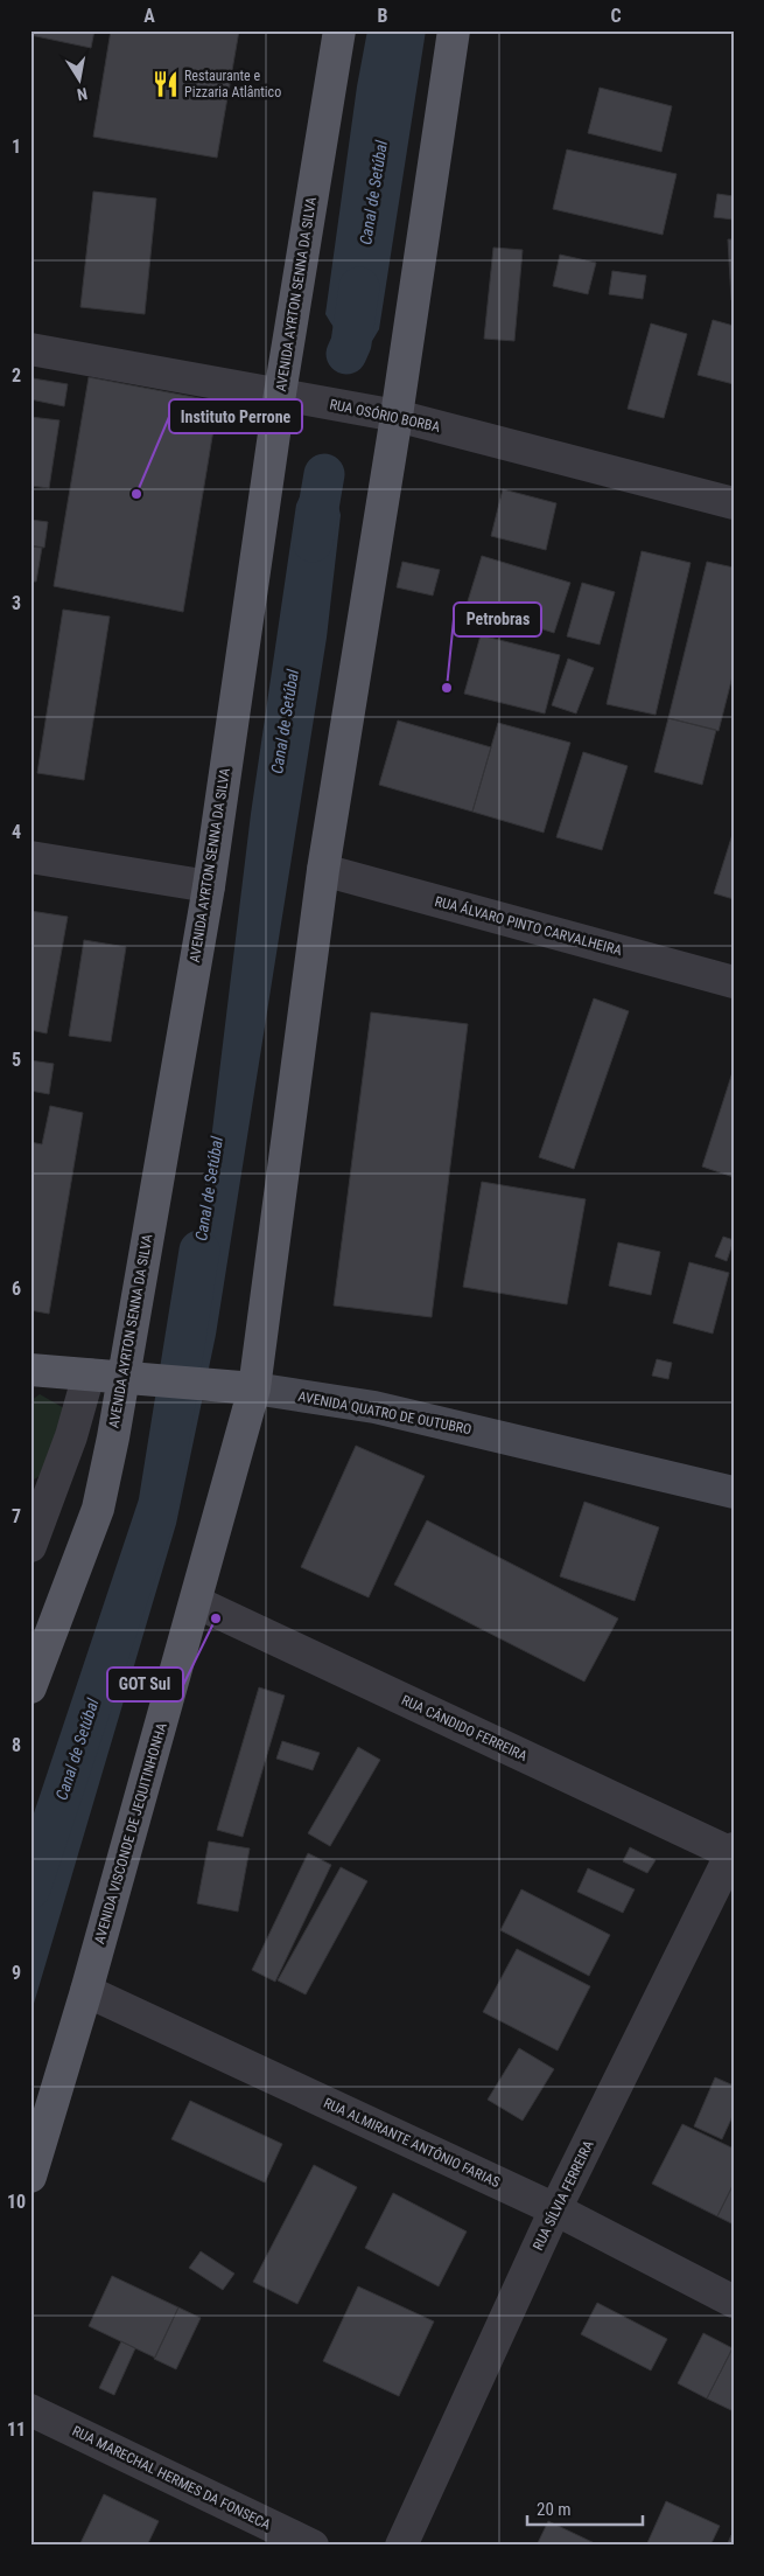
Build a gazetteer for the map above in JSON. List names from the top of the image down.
{
  "streets": {
    "main road": ["AVENIDA AYRTON SENNA DA SILVA", "AVENIDA QUATRO DE OUTUBRO", "AVENIDA VISCONDE DE JEQUITINHONHA"],
    "street": [
      "RUA OSÓRIO BORBA",
      "RUA ÁLVARO PINTO CARVALHEIRA",
      "RUA CÂNDIDO FERREIRA",
      "RUA ALMIRANTE ANTÔNIO FARIAS",
      "RUA SÍLVIA FERREIRA",
      "RUA MARECHAL HERMES DA FONSECA"
    ]
  },
  "crossings": [
    ["AVENIDA AYRTON SENNA DA SILVA", "RUA OSÓRIO BORBA"],
    ["AVENIDA AYRTON SENNA DA SILVA", "AVENIDA QUATRO DE OUTUBRO"],
    ["AVENIDA QUATRO DE OUTUBRO", "AVENIDA VISCONDE DE JEQUITINHONHA"],
    ["RUA CÂNDIDO FERREIRA", "AVENIDA VISCONDE DE JEQUITINHONHA"],
    ["RUA CÂNDIDO FERREIRA", "RUA SÍLVIA FERREIRA"],
    ["AVENIDA VISCONDE DE JEQUITINHONHA", "RUA ALMIRANTE ANTÔNIO FARIAS"],
    ["RUA ALMIRANTE ANTÔNIO FARIAS", "RUA SÍLVIA FERREIRA"]
  ],
  "water": ["Canal de Setúbal"],
  "places": {
    "restaurant": ["Restaurante e Pizzaria Atlântico"],
    "other": ["Instituto Perrone", "Petrobras", "GOT Sul"]
  },
  "scale_bar": "20 m",
  "north": "bottom",
  "grid": {
    "columns": ["A", "B", "C"],
    "rows": [
      "1",
      "2",
      "3",
      "4",
      "5",
      "6",
      "7",
      "8",
      "9",
      "10",
      "11"
    ]
  }
}
